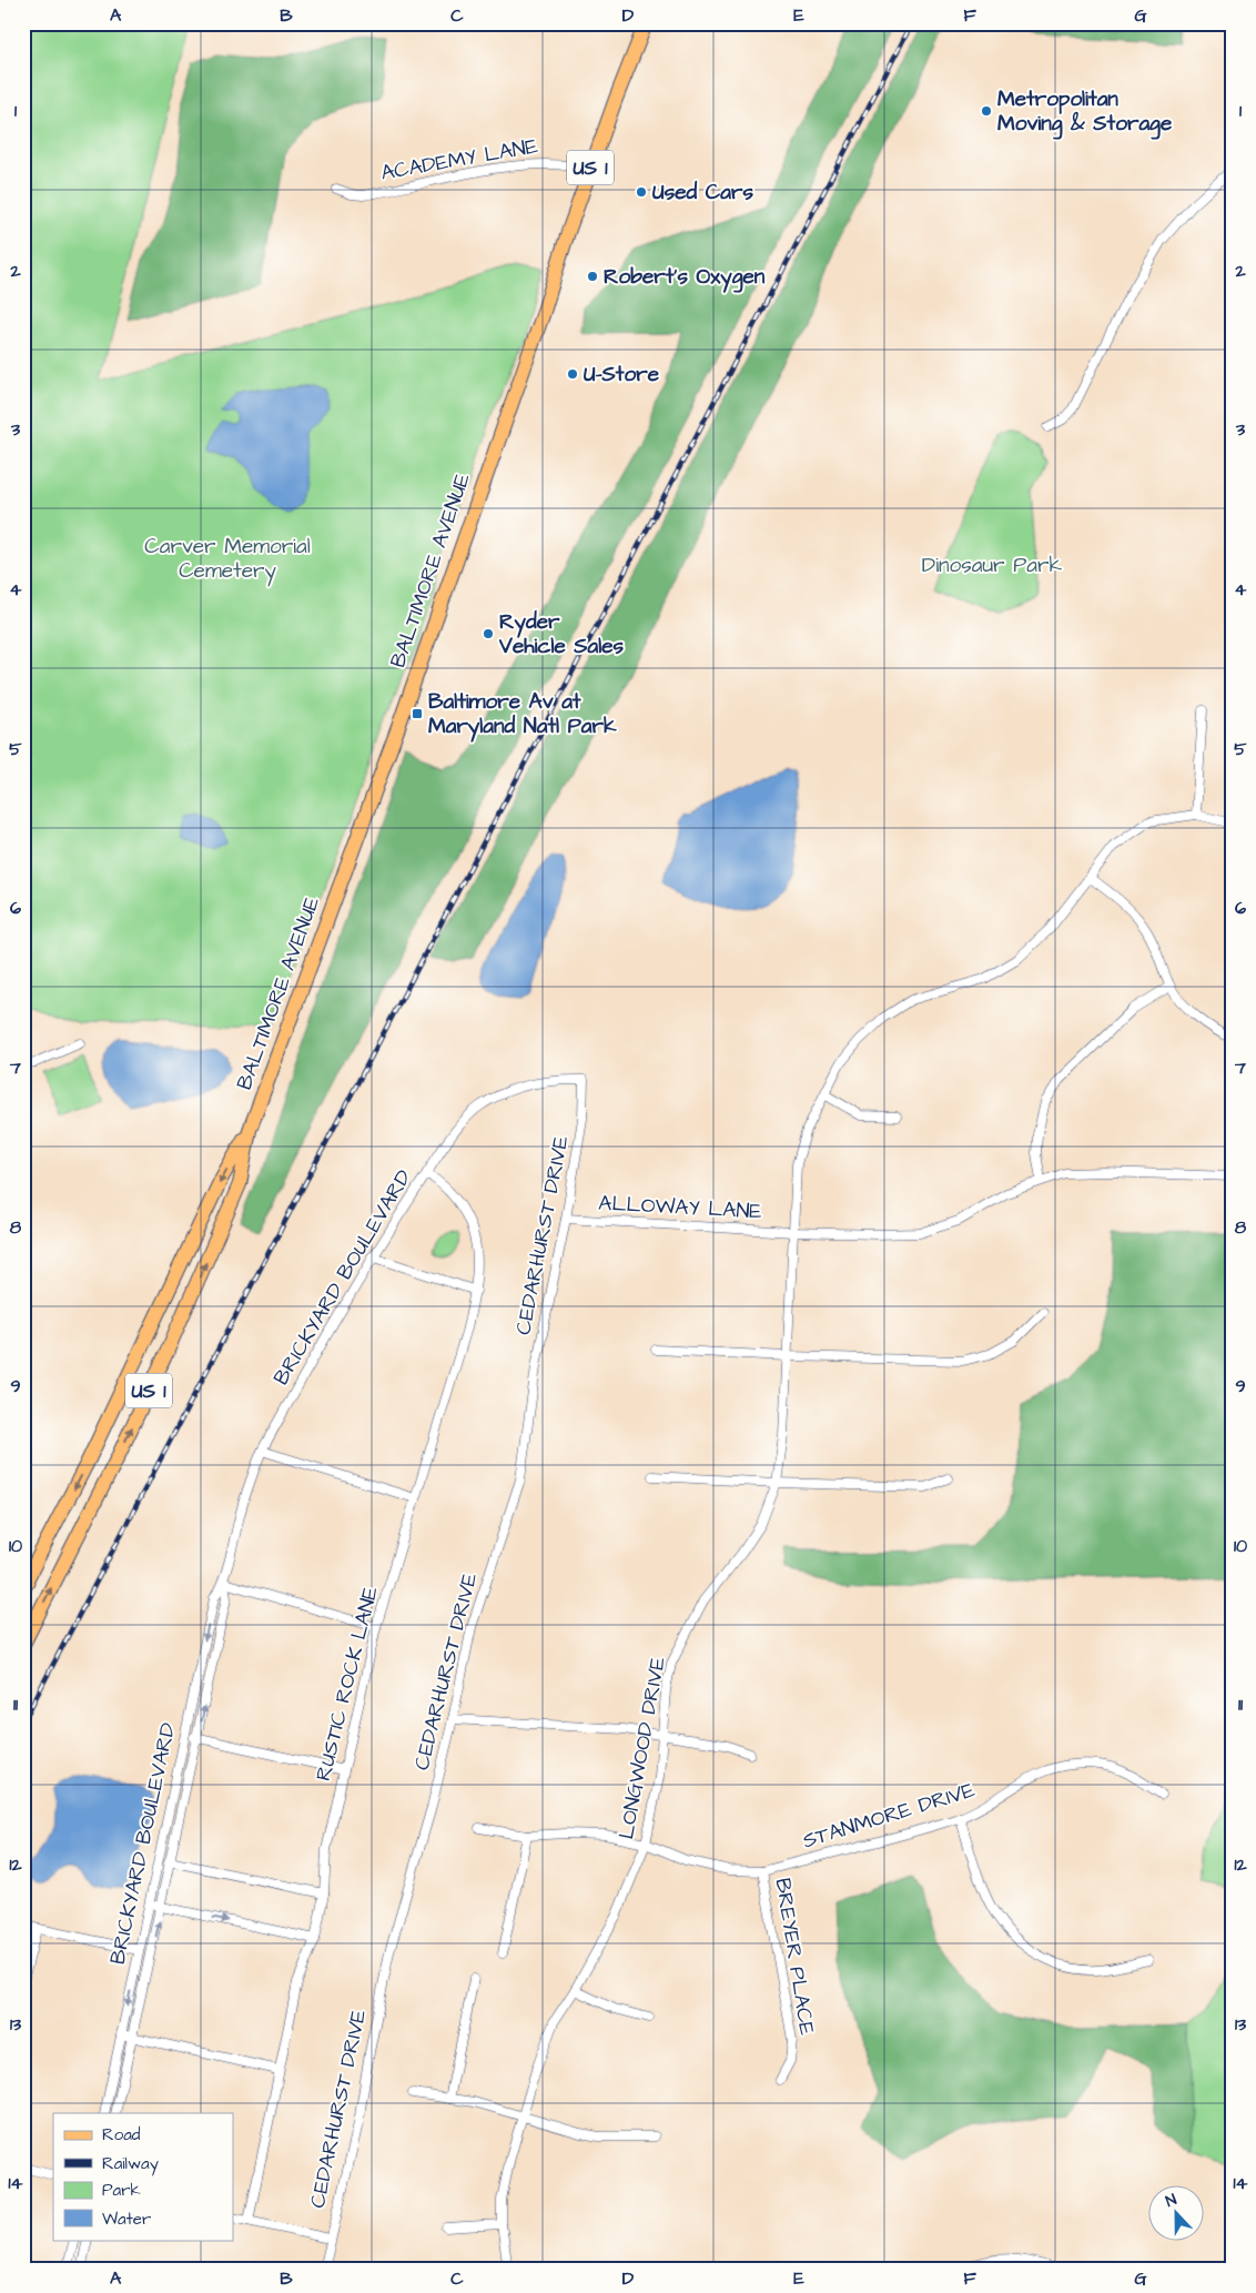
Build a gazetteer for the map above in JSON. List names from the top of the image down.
{
  "streets": {
    "main road": ["US 1", "BALTIMORE AVENUE"],
    "street": [
      "ACADEMY LANE",
      "ALLOWAY LANE",
      "CEDARHURST DRIVE",
      "BRICKYARD BOULEVARD",
      "RUSTIC ROCK LANE",
      "LONGWOOD DRIVE",
      "STANMORE DRIVE",
      "BREYER PLACE"
    ]
  },
  "crossings": [
    ["ACADEMY LANE", "BALTIMORE AVENUE"],
    ["ALLOWAY LANE", "CEDARHURST DRIVE"],
    ["ALLOWAY LANE", "LONGWOOD DRIVE"],
    ["CEDARHURST DRIVE", "BRICKYARD BOULEVARD"],
    ["BRICKYARD BOULEVARD", "RUSTIC ROCK LANE"],
    ["LONGWOOD DRIVE", "STANMORE DRIVE"],
    ["STANMORE DRIVE", "BREYER PLACE"]
  ],
  "parks": ["Carver Memorial Cemetery", "Dinosaur Park"],
  "places": {
    "other": [
      "Metropolitan Moving & Storage",
      "Used Cars",
      "Robert's Oxygen",
      "U-Store",
      "Ryder Vehicle Sales"
    ],
    "transit": ["Baltimore Av at Maryland Natl Park"]
  },
  "legend": [
    "Road",
    "Railway",
    "Park",
    "Water"
  ],
  "north": "top",
  "grid": {
    "columns": [
      "A",
      "B",
      "C",
      "D",
      "E",
      "F",
      "G"
    ],
    "rows": [
      "1",
      "2",
      "3",
      "4",
      "5",
      "6",
      "7",
      "8",
      "9",
      "10",
      "11",
      "12",
      "13",
      "14"
    ]
  }
}
